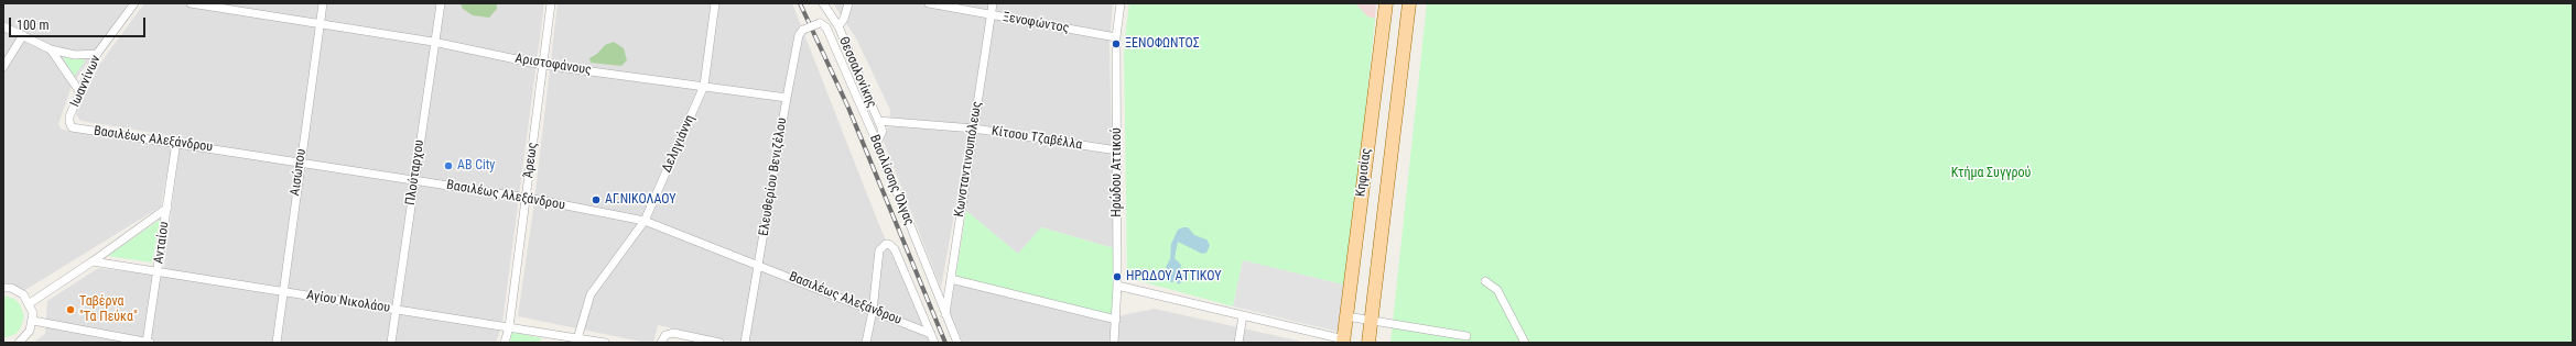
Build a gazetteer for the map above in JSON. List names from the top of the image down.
{
  "streets": {
    "main road": ["Κηφισίας"],
    "street": [
      "Ξενοφώντος",
      "Αριστοφάνους",
      "Θεσσαλονίκης",
      "Ιωαννίνων",
      "Κίτσου Τζαβέλλα",
      "Βασιλέως Αλεξάνδρου",
      "Δεληγιάννη",
      "Κωνσταντινουπόλεως",
      "Άρεως",
      "Αισώπου",
      "Πλούταρχου",
      "Ηρώδου Αττικού",
      "Ελευθερίου Βενιζέλου",
      "Βασιλίσσης Όλγας",
      "Ανταίου",
      "Αγίου Νικολάου"
    ]
  },
  "crossings": [
    ["Ξενοφώντος", "Κωνσταντινουπόλεως"],
    ["Ξενοφώντος", "Ηρώδου Αττικού"],
    ["Αριστοφάνους", "Δεληγιάννη"],
    ["Αριστοφάνους", "Άρεως"],
    ["Αριστοφάνους", "Αισώπου"],
    ["Αριστοφάνους", "Πλούταρχου"],
    ["Αριστοφάνους", "Ελευθερίου Βενιζέλου"],
    ["Θεσσαλονίκης", "Κίτσου Τζαβέλλα"],
    ["Θεσσαλονίκης", "Βασιλίσσης Όλγας"],
    ["Ιωαννίνων", "Βασιλέως Αλεξάνδρου"],
    ["Κίτσου Τζαβέλλα", "Κωνσταντινουπόλεως"],
    ["Κίτσου Τζαβέλλα", "Ηρώδου Αττικού"],
    ["Βασιλέως Αλεξάνδρου", "Δεληγιάννη"],
    ["Βασιλέως Αλεξάνδρου", "Άρεως"],
    ["Βασιλέως Αλεξάνδρου", "Αισώπου"],
    ["Βασιλέως Αλεξάνδρου", "Πλούταρχου"],
    ["Βασιλέως Αλεξάνδρου", "Ελευθερίου Βενιζέλου"],
    ["Βασιλέως Αλεξάνδρου", "Ανταίου"],
    ["Δεληγιάννη", "Αγίου Νικολάου"],
    ["Κωνσταντινουπόλεως", "Βασιλίσσης Όλγας"],
    ["Άρεως", "Αγίου Νικολάου"],
    ["Αισώπου", "Αγίου Νικολάου"],
    ["Πλούταρχου", "Αγίου Νικολάου"],
    ["Ελευθερίου Βενιζέλου", "Βασιλίσσης Όλγας"],
    ["Ανταίου", "Αγίου Νικολάου"]
  ],
  "parks": ["Κτήμα Συγγρού"],
  "places": [
    "ΞΕΝΟΦΩΝΤΟΣ",
    "AB City",
    "ΑΓ.ΝΙΚΟΛΑΟΥ",
    "ΗΡΩΔΟΥ ΑΤΤΙΚΟΥ",
    "Ταβέρνα \"Τα Πεύκα\""
  ],
  "scale_bar": "100 m"
}
